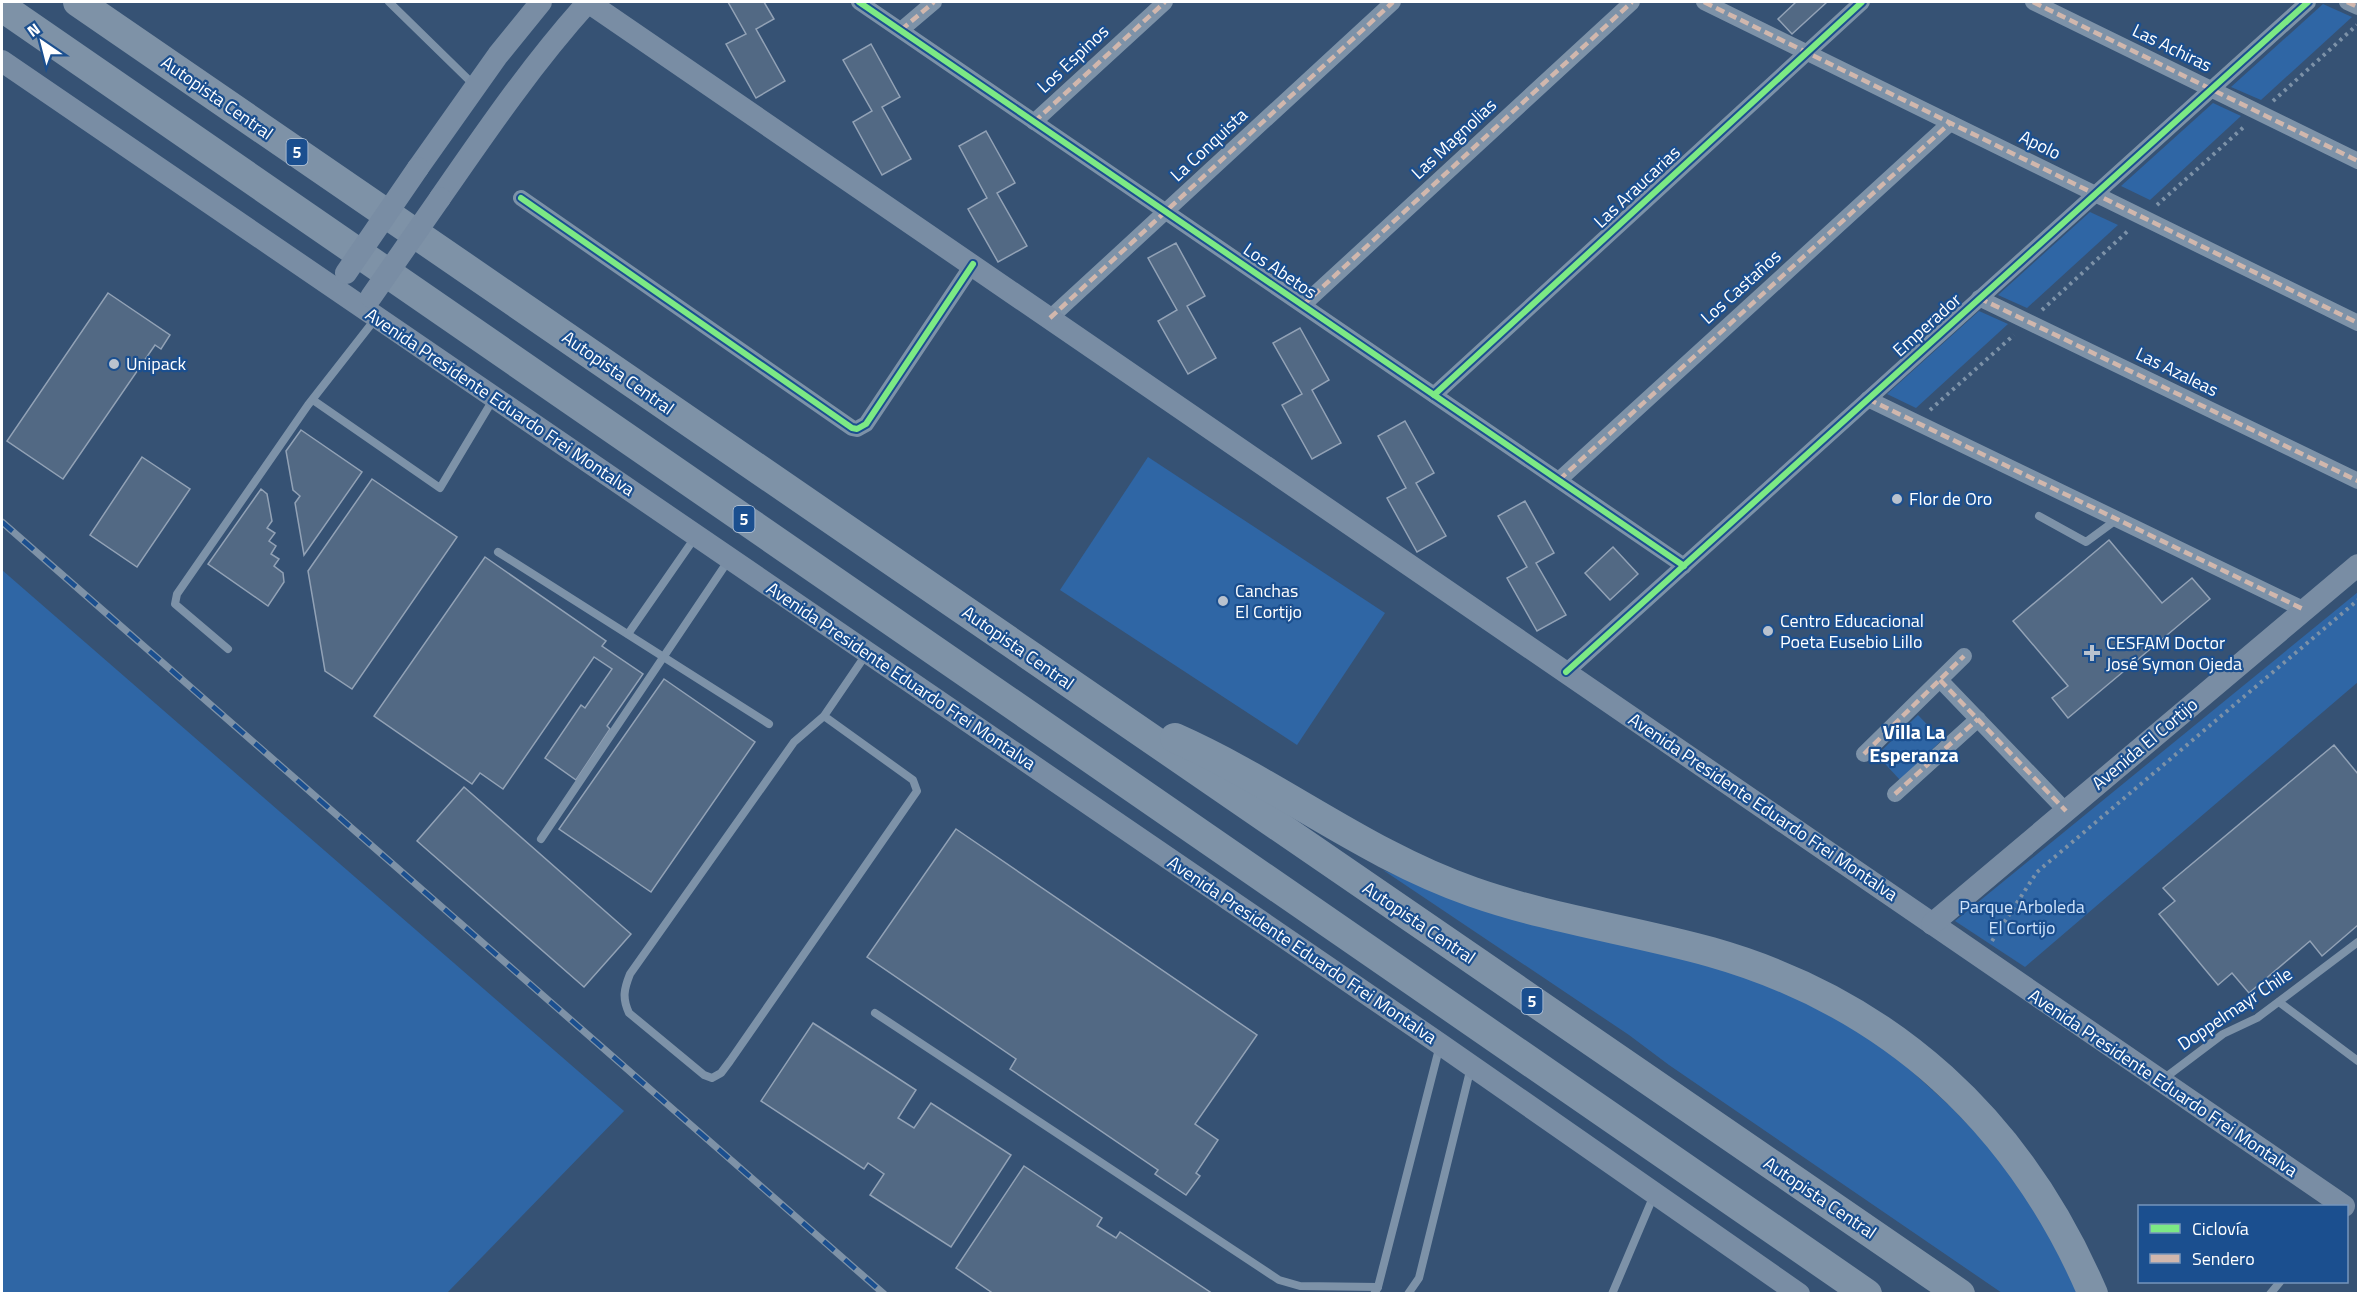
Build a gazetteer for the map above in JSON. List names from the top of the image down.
{
  "streets": {
    "highway": ["Autopista Central", "5"],
    "main road": ["Avenida Presidente Eduardo Frei Montalva", "Avenida El Cortijo"],
    "street": [
      "Las Achiras",
      "Los Espinos",
      "Las Magnolias",
      "La Conquista",
      "Apolo",
      "Las Araucarias",
      "Los Abetos",
      "Los Castaños",
      "Emperador",
      "Las Azaleas"
    ],
    "lane": ["Doppelmayr Chile"]
  },
  "crossings": [
    ["Las Achiras", "Emperador"],
    ["Los Espinos", "Los Abetos"],
    ["Las Magnolias", "Los Abetos"],
    ["La Conquista", "Los Abetos"],
    ["La Conquista", "Avenida Presidente Eduardo Frei Montalva"],
    ["Apolo", "Las Araucarias"],
    ["Apolo", "Los Castaños"],
    ["Apolo", "Emperador"],
    ["Las Araucarias", "Los Abetos"],
    ["Los Abetos", "Los Castaños"],
    ["Los Abetos", "Emperador"],
    ["Emperador", "Las Azaleas"],
    ["Emperador", "Avenida Presidente Eduardo Frei Montalva"],
    ["Avenida Presidente Eduardo Frei Montalva", "Avenida El Cortijo"],
    ["Avenida Presidente Eduardo Frei Montalva", "Doppelmayr Chile"]
  ],
  "districts": ["Villa La Esperanza"],
  "parks": ["Parque Arboleda El Cortijo"],
  "places": {
    "other": [
      "Unipack",
      "Flor de Oro",
      "Canchas El Cortijo",
      "Centro Educacional Poeta Eusebio Lillo"
    ],
    "health": ["CESFAM Doctor José Symon Ojeda"]
  },
  "legend": ["Ciclovía", "Sendero"],
  "north": "top left"
}
